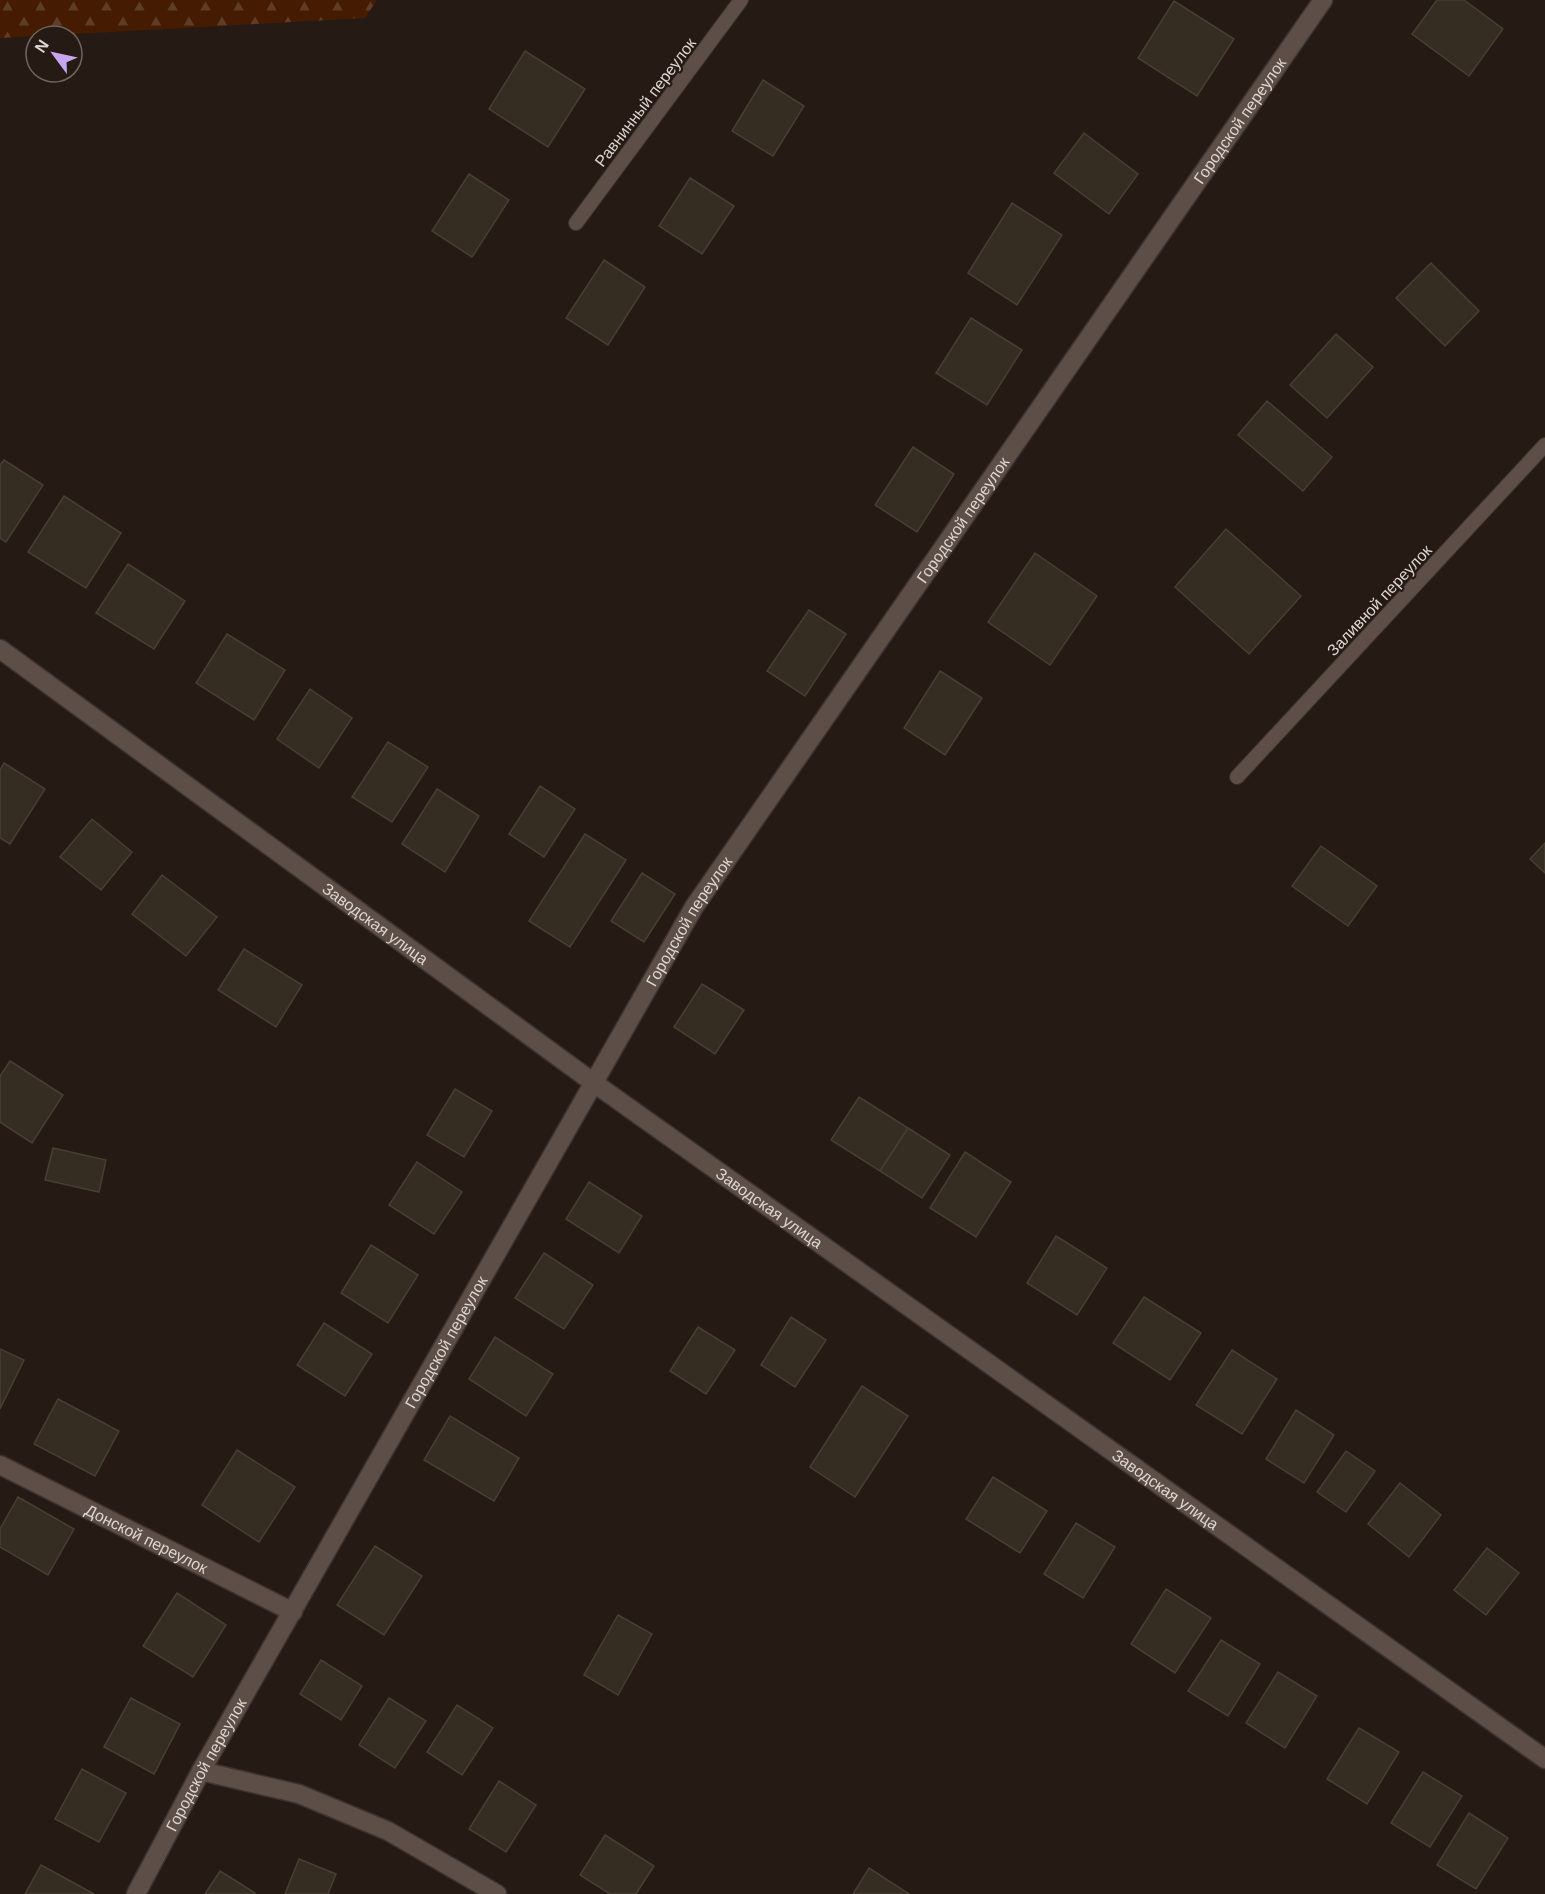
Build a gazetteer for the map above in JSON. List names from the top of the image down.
{
  "streets": {
    "street": ["Городской переулок", "Заводская улица", "Донской переулок"],
    "lane": ["Равнинный переулок", "Заливной переулок"]
  },
  "crossings": [
    ["Городской переулок", "Заводская улица"],
    ["Городской переулок", "Донской переулок"]
  ],
  "north": "top left"
}
